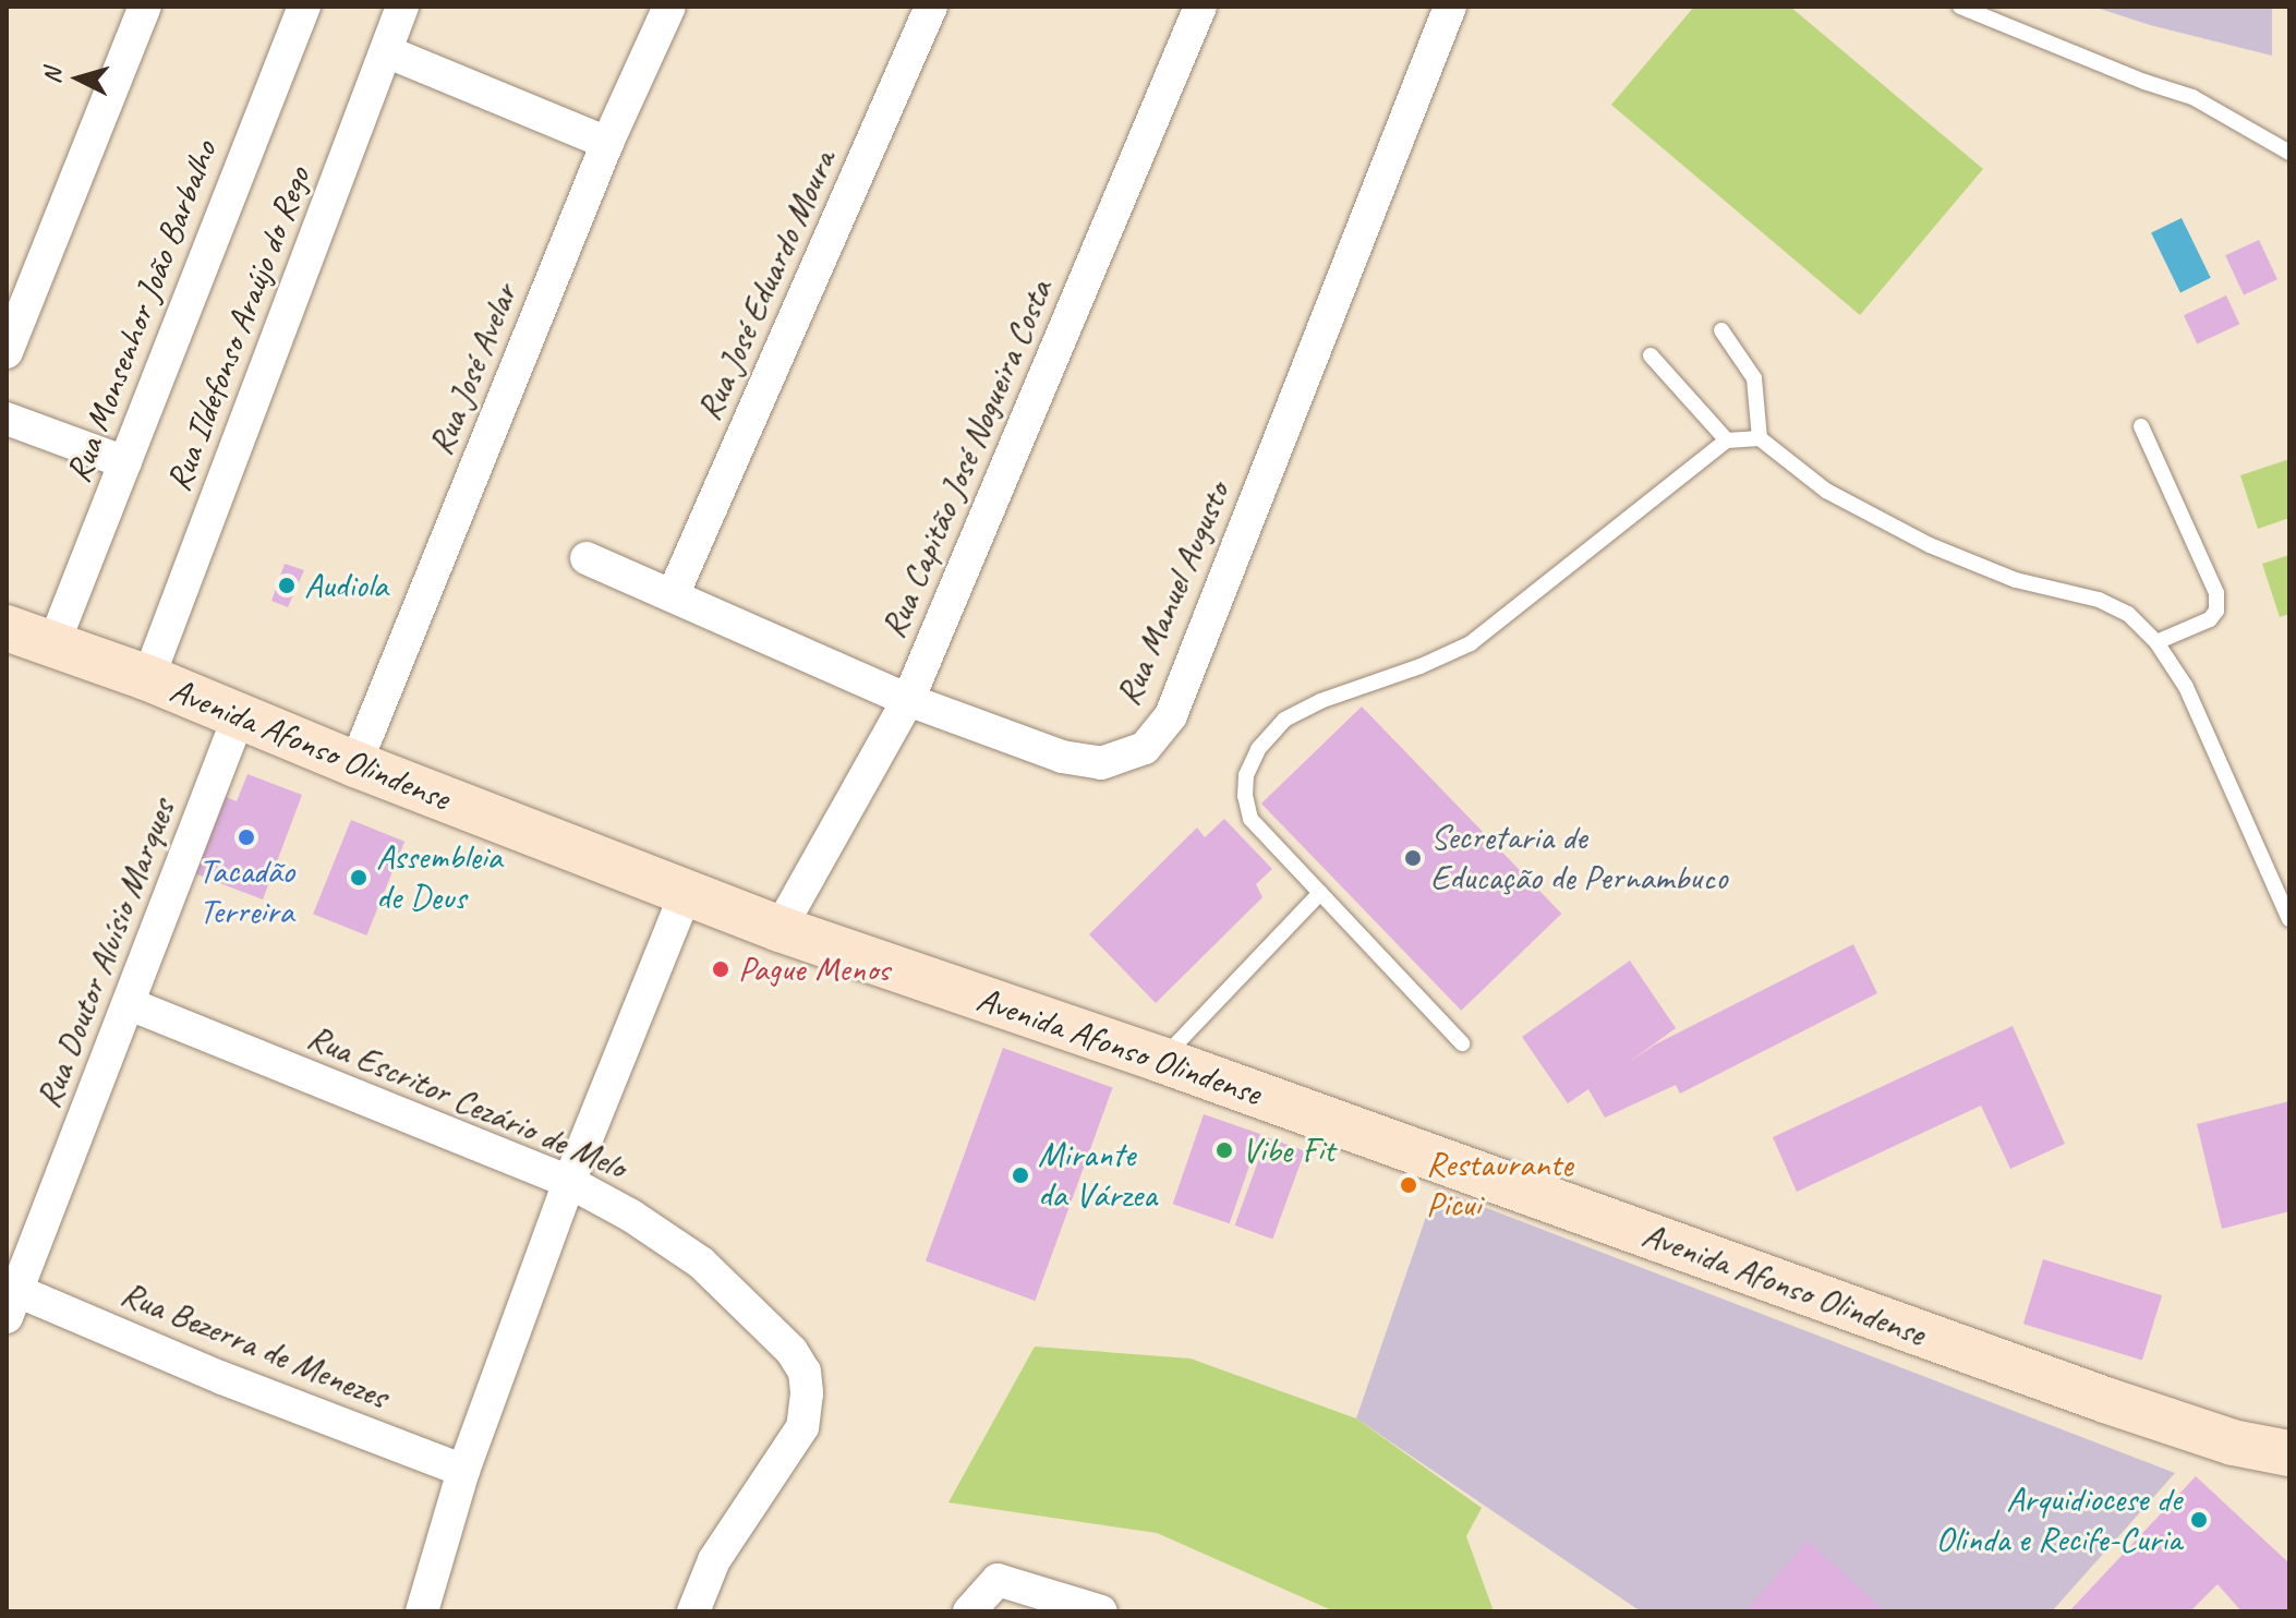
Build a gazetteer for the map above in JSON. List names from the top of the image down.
{
  "streets": {
    "main road": ["Avenida Afonso Olindense"],
    "street": [
      "Rua José Eduardo Moura",
      "Rua Monsenhor João Barbalho",
      "Rua Ildefonso Araújo do Rego",
      "Rua José Avelar",
      "Rua Capitão José Nogueira Costa",
      "Rua Manuel Augusto",
      "Rua Doutor Aluísio Marques",
      "Rua Escritor Cezário de Melo",
      "Rua Bezerra de Menezes"
    ]
  },
  "crossings": [
    ["Rua José Eduardo Moura", "Rua Manuel Augusto"],
    ["Rua Monsenhor João Barbalho", "Avenida Afonso Olindense"],
    ["Rua Ildefonso Araújo do Rego", "Avenida Afonso Olindense"],
    ["Rua José Avelar", "Avenida Afonso Olindense"],
    ["Rua Capitão José Nogueira Costa", "Rua Manuel Augusto"],
    ["Rua Capitão José Nogueira Costa", "Avenida Afonso Olindense"],
    ["Avenida Afonso Olindense", "Rua Doutor Aluísio Marques"],
    ["Rua Doutor Aluísio Marques", "Rua Escritor Cezário de Melo"],
    ["Rua Doutor Aluísio Marques", "Rua Bezerra de Menezes"]
  ],
  "places": [
    "Audiola",
    "Tacadão Terreira",
    "Secretaria de Educação de Pernambuco",
    "Assembleia de Deus",
    "Pague Menos",
    "Vibe Fit",
    "Mirante da Várzea",
    "Restaurante Picui",
    "Arquidiocese de Olinda e Recife-Curia"
  ],
  "north": "left"
}
